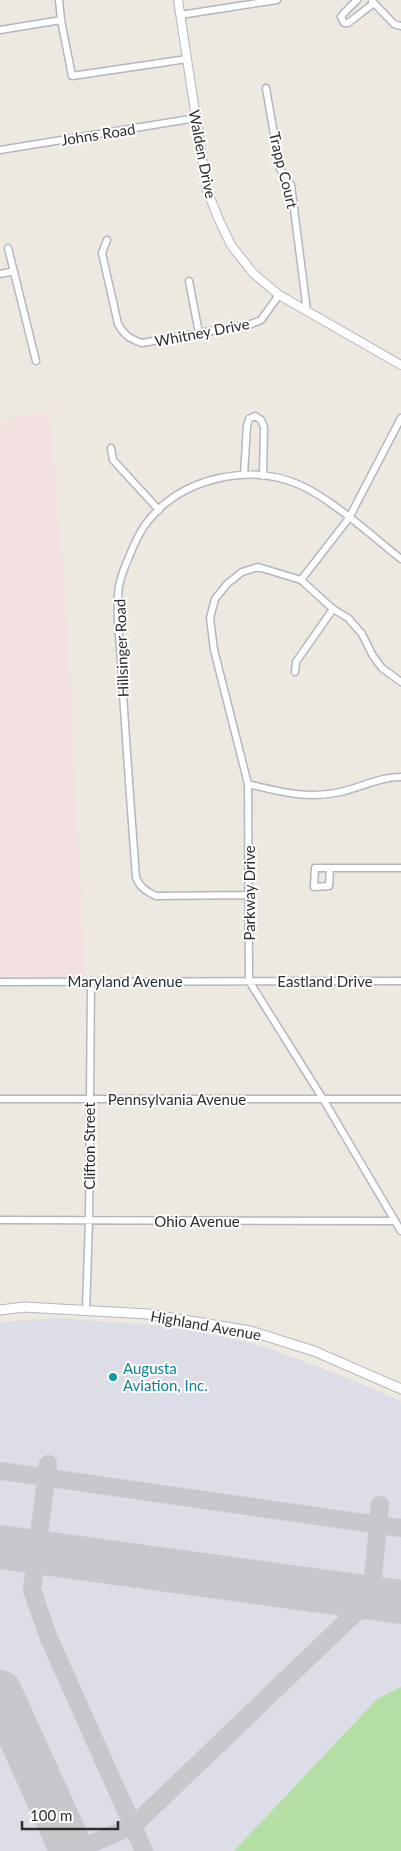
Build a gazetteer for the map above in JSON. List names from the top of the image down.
{
  "streets": {
    "main road": ["Highland Avenue"],
    "street": [
      "Johns Road",
      "Walden Drive",
      "Trapp Court",
      "Whitney Drive",
      "Hillsinger Road",
      "Parkway Drive",
      "Maryland Avenue",
      "Eastland Drive",
      "Pennsylvania Avenue",
      "Clifton Street",
      "Ohio Avenue"
    ]
  },
  "crossings": [
    ["Johns Road", "Walden Drive"],
    ["Walden Drive", "Trapp Court"],
    ["Walden Drive", "Whitney Drive"],
    ["Hillsinger Road", "Parkway Drive"],
    ["Parkway Drive", "Maryland Avenue"],
    ["Parkway Drive", "Eastland Drive"],
    ["Maryland Avenue", "Eastland Drive"],
    ["Maryland Avenue", "Clifton Street"],
    ["Pennsylvania Avenue", "Clifton Street"],
    ["Clifton Street", "Ohio Avenue"],
    ["Clifton Street", "Highland Avenue"]
  ],
  "places": ["Augusta Aviation, Inc."],
  "scale_bar": "100 m"
}
